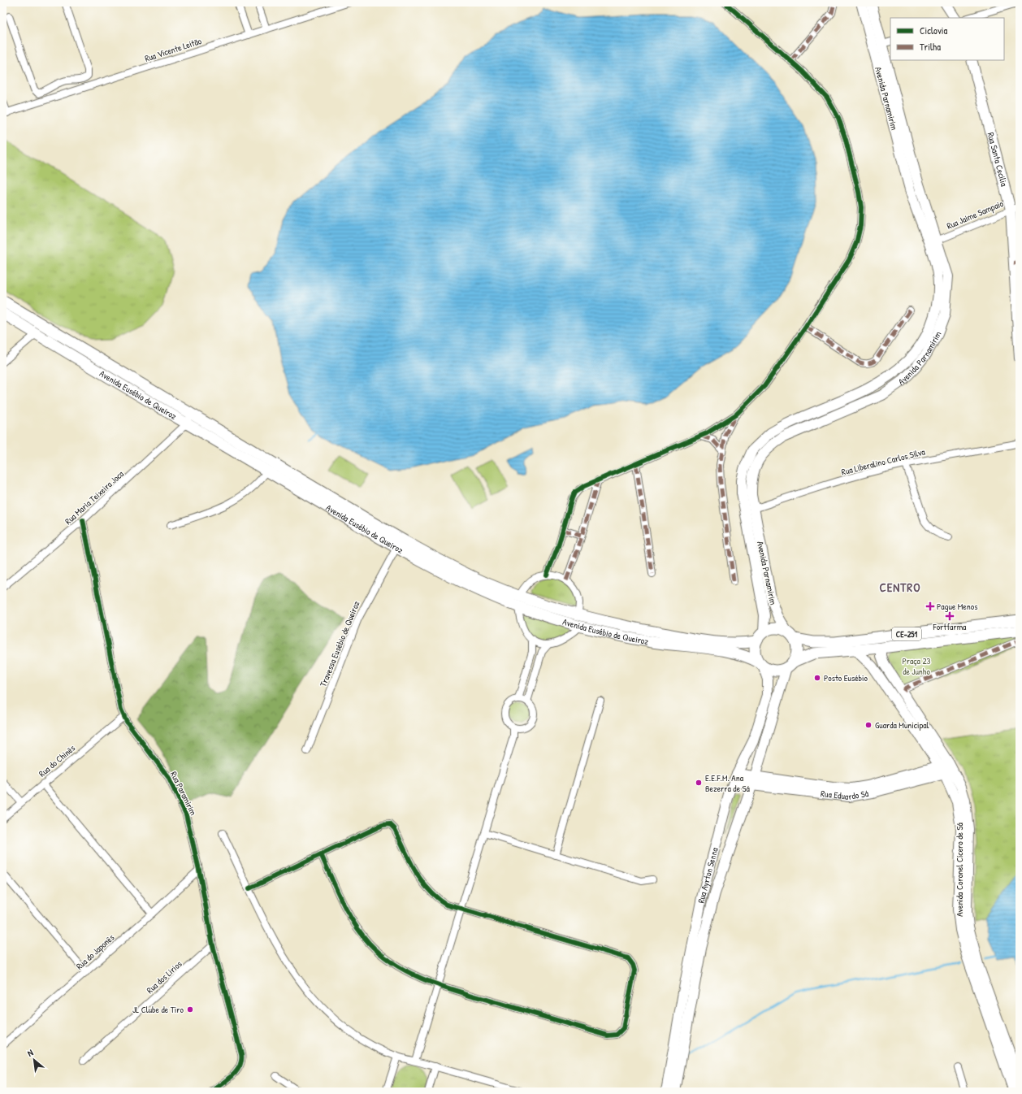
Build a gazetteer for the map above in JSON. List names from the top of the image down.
{
  "streets": {
    "main road": ["Avenida Eusébio de Queiroz", "CE-251"],
    "street": [
      "Rua Vicente Leitão",
      "Avenida Parnamirim",
      "Rua Santa Cecilia",
      "Rua Jaime Sampaio",
      "Rua Liberalino Carlos Silva",
      "Rua Maria Teixeira Joca",
      "Travessa Eusébio de Queiroz",
      "Rua do Chinês",
      "Rua Paramirim",
      "Rua Eduardo Sá",
      "Avenida Coronel Cícero de Sá",
      "Rua Ayrton Senna",
      "Rua do Japonês",
      "Rua dos Lirios"
    ]
  },
  "crossings": [
    ["Avenida Parnamirim", "Rua Jaime Sampaio"],
    ["Avenida Parnamirim", "Avenida Eusébio de Queiroz"],
    ["Avenida Parnamirim", "Rua Liberalino Carlos Silva"],
    ["Avenida Parnamirim", "CE-251"],
    ["Avenida Parnamirim", "Rua Ayrton Senna"],
    ["Rua Santa Cecilia", "Rua Jaime Sampaio"],
    ["Avenida Eusébio de Queiroz", "Rua Maria Teixeira Joca"],
    ["Avenida Eusébio de Queiroz", "CE-251"],
    ["Avenida Eusébio de Queiroz", "Travessa Eusébio de Queiroz"],
    ["Avenida Eusébio de Queiroz", "Rua Ayrton Senna"],
    ["Rua Maria Teixeira Joca", "Rua Paramirim"],
    ["CE-251", "Avenida Coronel Cícero de Sá"],
    ["CE-251", "Rua Ayrton Senna"],
    ["Rua do Chinês", "Rua Paramirim"],
    ["Rua Paramirim", "Rua do Japonês"],
    ["Rua Paramirim", "Rua dos Lirios"],
    ["Rua Eduardo Sá", "Avenida Coronel Cícero de Sá"],
    ["Rua Eduardo Sá", "Rua Ayrton Senna"]
  ],
  "districts": ["CENTRO"],
  "parks": ["Praça 23 de Junho"],
  "places": {
    "health": ["Pague Menos", "Fortfarma"],
    "other": [
      "Posto Eusébio",
      "Guarda Municipal",
      "E.E.F.M. Ana Bezerra de Sá",
      "JL Clube de Tiro"
    ]
  },
  "legend": ["Ciclovia", "Trilha"],
  "north": "top left"
}
